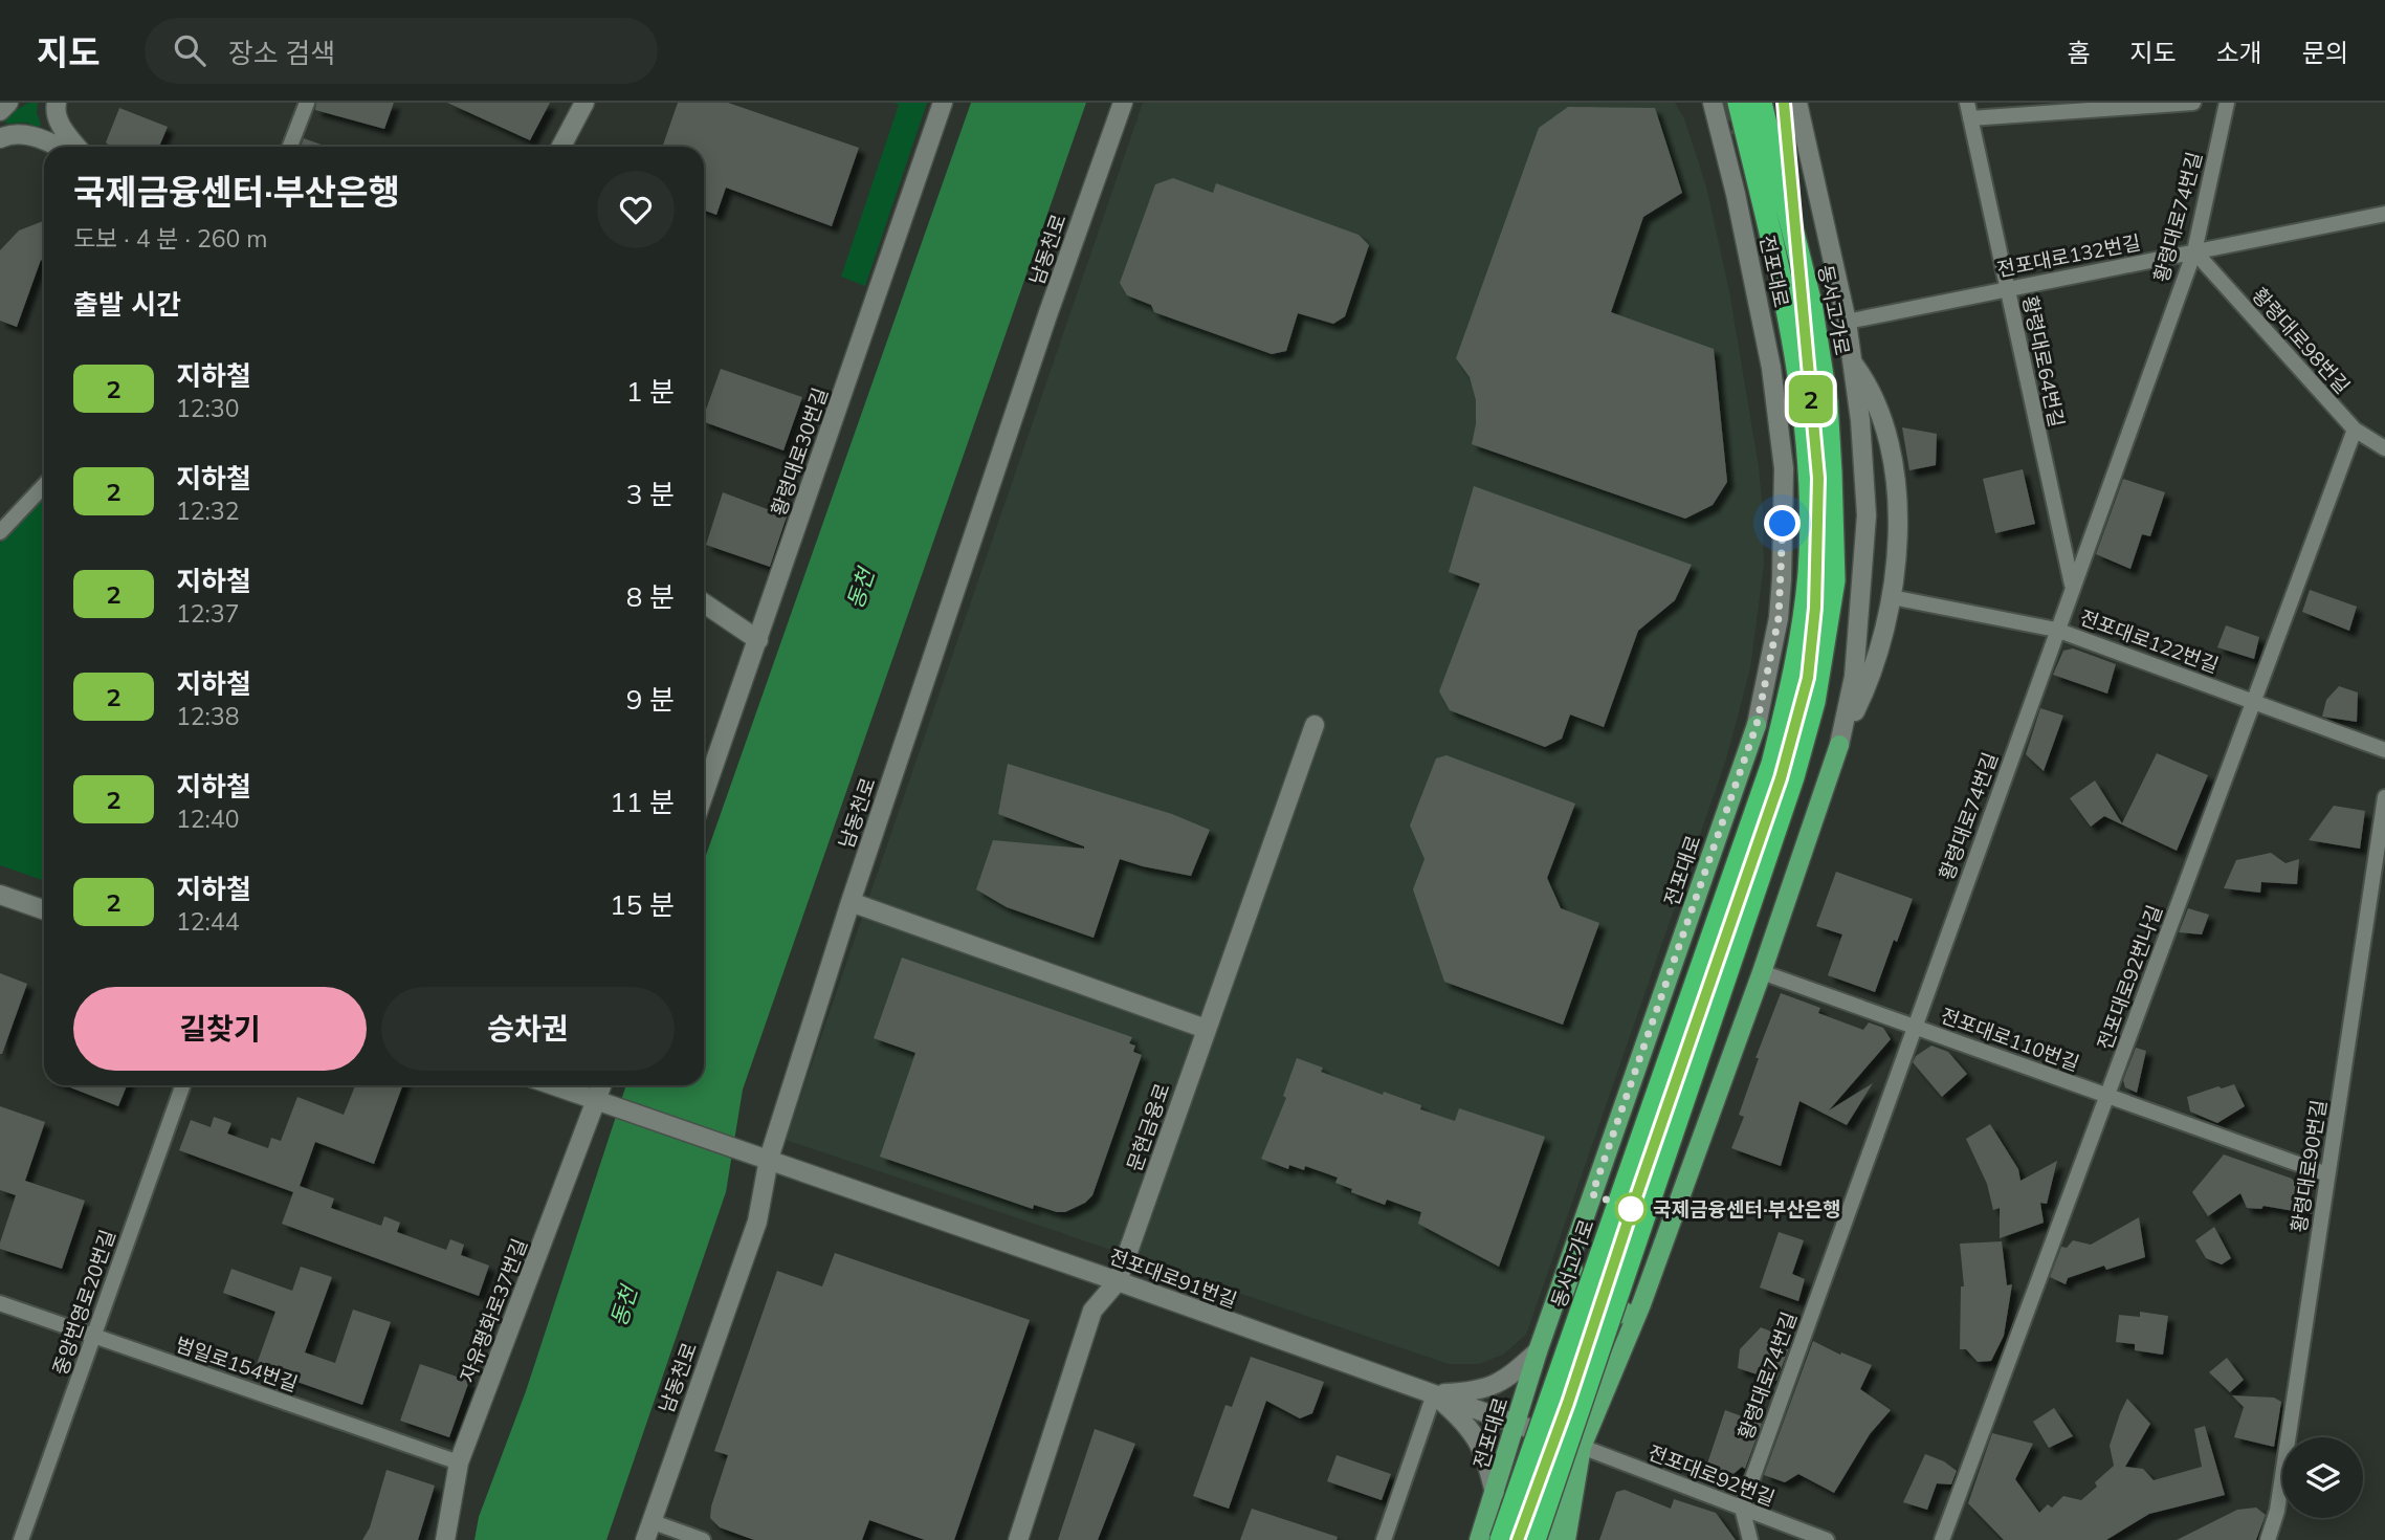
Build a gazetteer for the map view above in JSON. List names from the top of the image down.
{
  "streets": {
    "highway": ["동서고가로"],
    "main road": [
      "남동천로",
      "전포대로",
      "황령대로30번길",
      "문현금융로",
      "전포대로91번길",
      "자유평화로37번길"
    ],
    "street": [
      "황령대로74번길",
      "전포대로132번길",
      "황령대로98번길",
      "황령대로64번길",
      "전포대로122번길",
      "전포대로92번나길",
      "전포대로110번길",
      "황령대로90번길",
      "중앙번영로20번길",
      "범일로154번길",
      "전포대로92번길"
    ]
  },
  "crossings": [
    ["황령대로74번길", "전포대로132번길"],
    ["황령대로74번길", "황령대로98번길"],
    ["황령대로74번길", "황령대로64번길"],
    ["황령대로74번길", "전포대로122번길"],
    ["황령대로74번길", "전포대로110번길"],
    ["황령대로74번길", "전포대로92번길"],
    ["남동천로", "전포대로91번길"],
    ["전포대로132번길", "황령대로98번길"],
    ["전포대로132번길", "황령대로64번길"],
    ["전포대로", "전포대로91번길"],
    ["황령대로98번길", "전포대로92번나길"],
    ["전포대로122번길", "전포대로92번나길"],
    ["전포대로92번나길", "전포대로110번길"],
    ["전포대로110번길", "황령대로90번길"],
    ["문현금융로", "전포대로91번길"],
    ["전포대로91번길", "자유평화로37번길"],
    ["전포대로91번길", "전포대로92번길"],
    ["중앙번영로20번길", "범일로154번길"],
    ["자유평화로37번길", "범일로154번길"]
  ],
  "water": ["동천"],
  "places": ["국제금융센터·부산은행"],
  "lines": ["metro line 2"],
  "page": {
    "header": "지도",
    "search": "장소 검색",
    "nav": [
      "홈",
      "지도",
      "소개",
      "문의"
    ],
    "on_map": "2",
    "heading": [
      ["국제금융센터·부산은행", "도보 · 4 분 · 260 m"],
      "출발 시간"
    ],
    "list": [
      {
        "mark": "2",
        "name": "지하철",
        "note": "12:30",
        "value": "1 분"
      },
      {
        "mark": "2",
        "name": "지하철",
        "note": "12:32",
        "value": "3 분"
      },
      {
        "mark": "2",
        "name": "지하철",
        "note": "12:37",
        "value": "8 분"
      },
      {
        "mark": "2",
        "name": "지하철",
        "note": "12:38",
        "value": "9 분"
      },
      {
        "mark": "2",
        "name": "지하철",
        "note": "12:40",
        "value": "11 분"
      },
      {
        "mark": "2",
        "name": "지하철",
        "note": "12:44",
        "value": "15 분"
      }
    ],
    "buttons": ["길찾기", "승차권"]
  }
}
